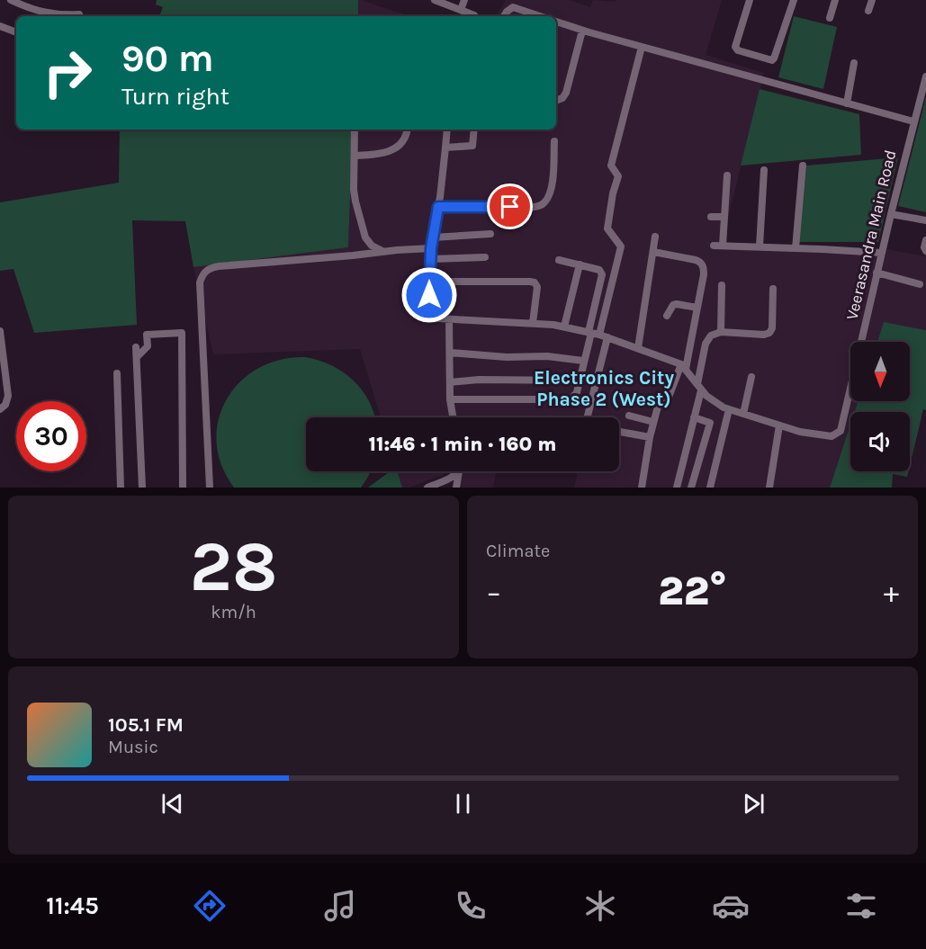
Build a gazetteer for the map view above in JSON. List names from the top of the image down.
{
  "streets": {
    "street": ["Veerasandra Main Road"]
  },
  "districts": ["Electronics City Phase 2 (West)"],
  "north": "bottom",
  "page": {
    "turn": ["90 m", "Turn right"],
    "limit": "30",
    "trip": "11:46 · 1 min · 160 m",
    "tile": [
      ["28", "km/h"],
      "Climate"
    ],
    "heat": ["−", "22°", "+"],
    "song": ["105.1 FM", "Music"],
    "tabs": "11:45"
  }
}
